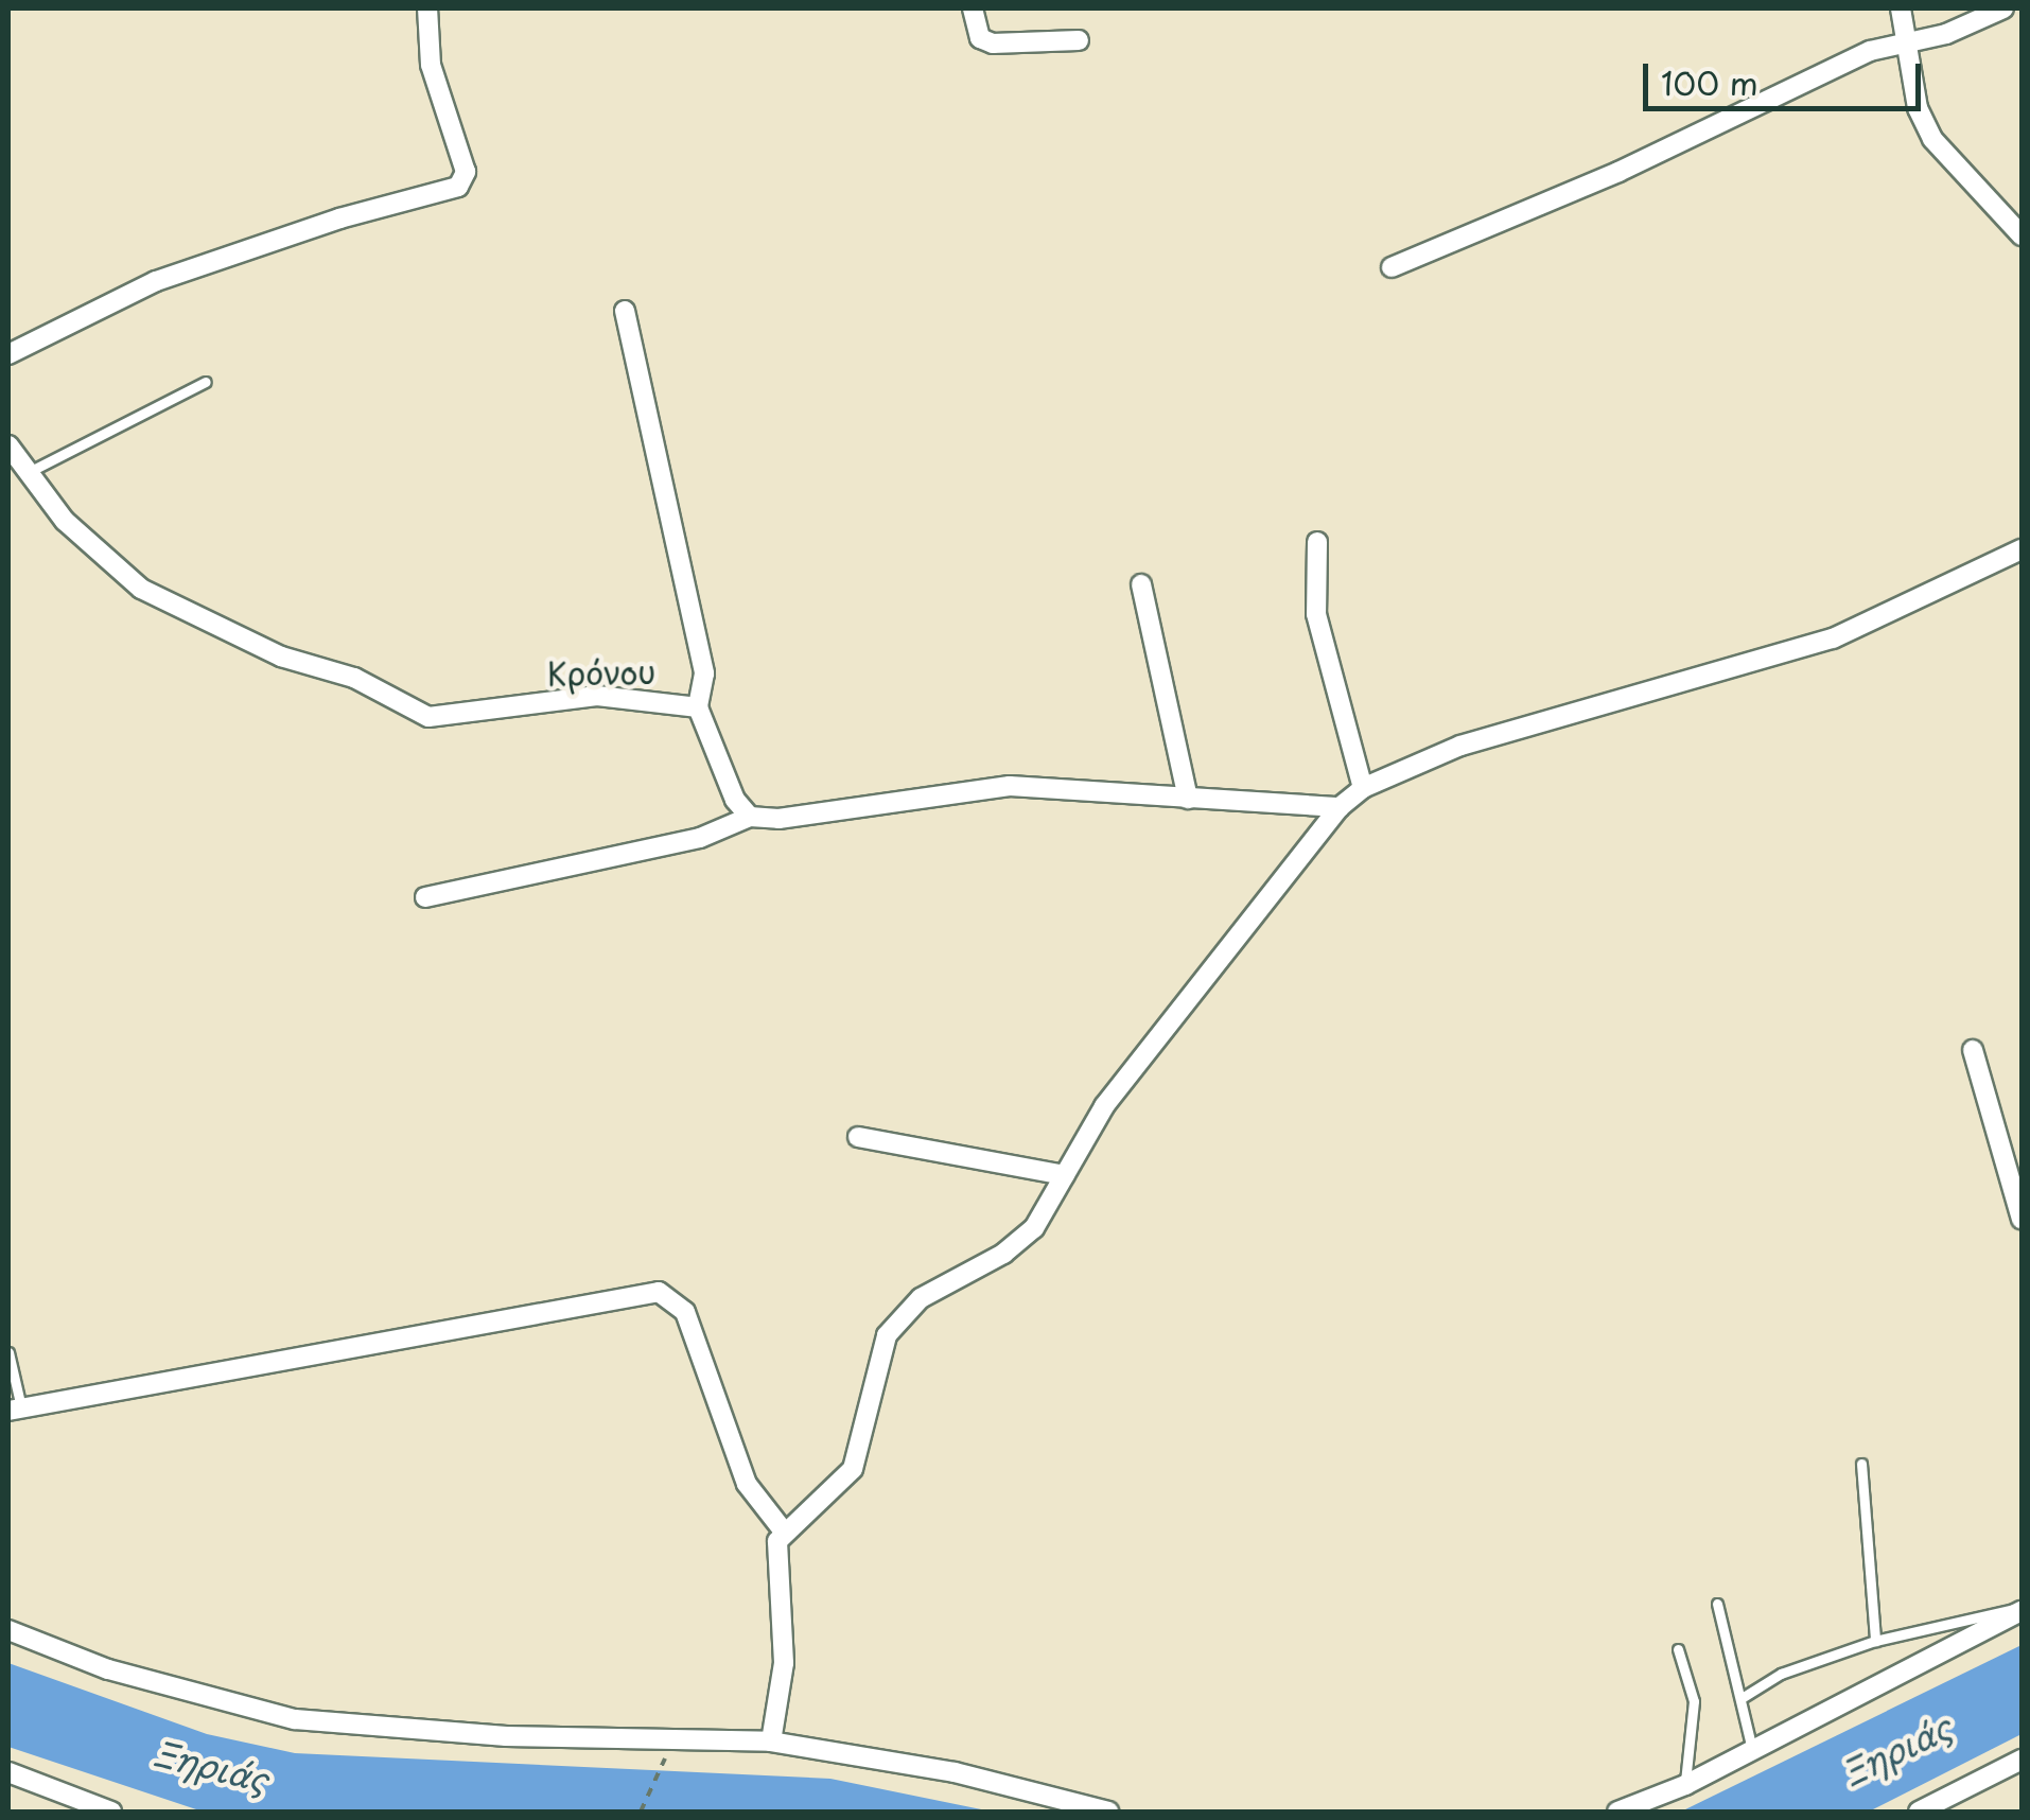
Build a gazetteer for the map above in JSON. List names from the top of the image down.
{
  "streets": {
    "street": ["Κρόνου"]
  },
  "water": ["Ξηριάς"],
  "scale_bar": "100 m"
}
